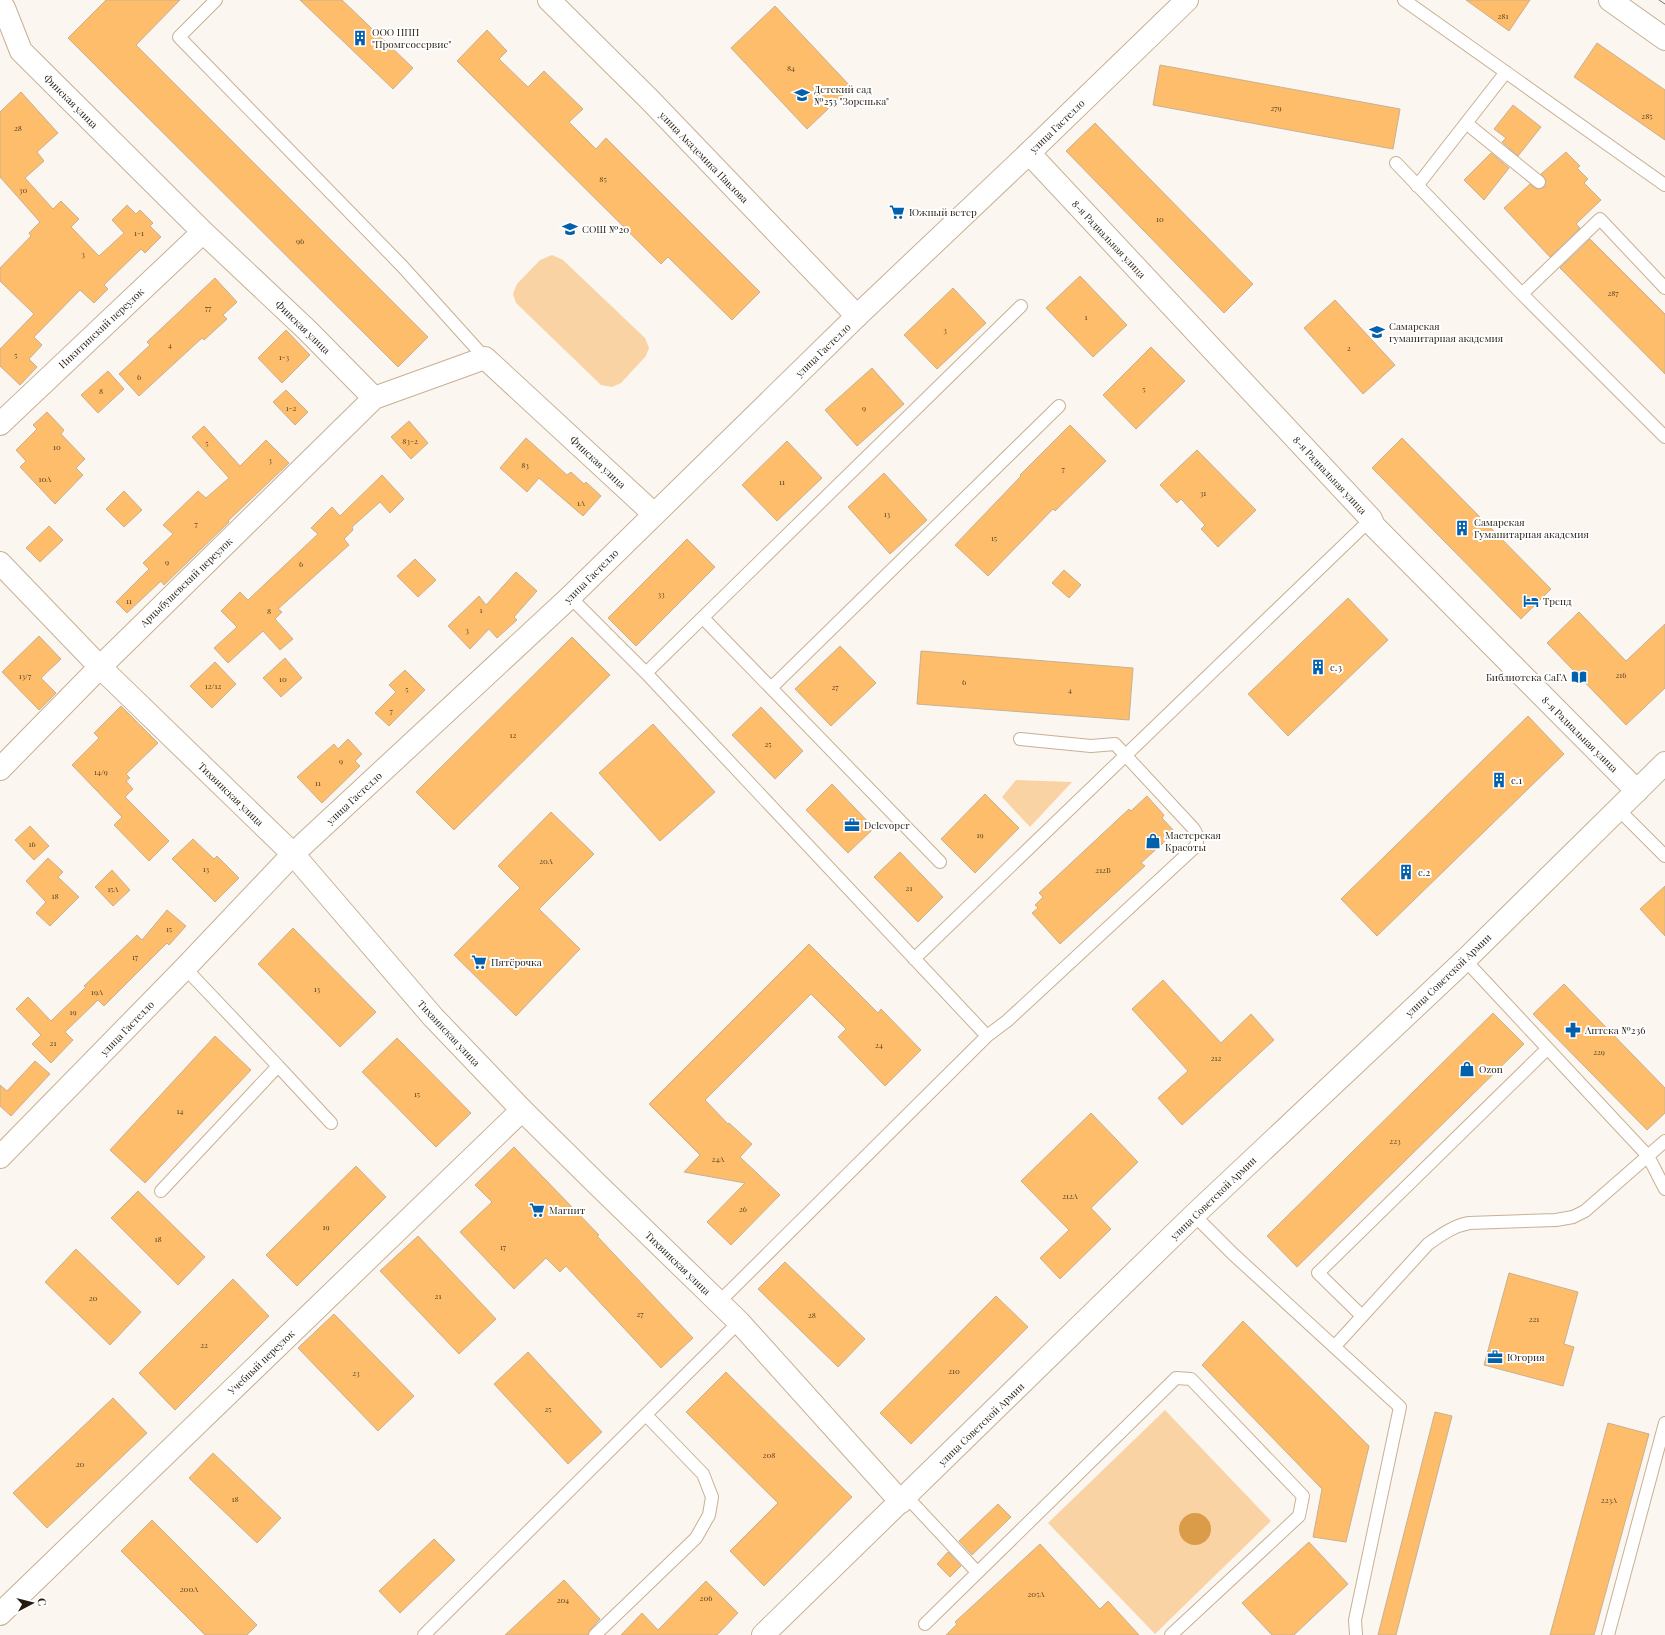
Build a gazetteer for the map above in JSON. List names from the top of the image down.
{
  "streets": {
    "street": [
      "Финская улица",
      "улица Гастелло",
      "улица Академика Павлова",
      "8-я Радиальная улица",
      "Никитинский переулок",
      "Арцыбушевский переулок",
      "Тихвинская улица",
      "улица Советской Армии",
      "Учебный переулок"
    ]
  },
  "crossings": [
    ["Финская улица", "улица Гастелло"],
    ["Финская улица", "Никитинский переулок"],
    ["Финская улица", "Арцыбушевский переулок"],
    ["улица Гастелло", "улица Академика Павлова"],
    ["улица Гастелло", "8-я Радиальная улица"],
    ["улица Гастелло", "Тихвинская улица"],
    ["8-я Радиальная улица", "улица Советской Армии"],
    ["Арцыбушевский переулок", "Тихвинская улица"],
    ["Тихвинская улица", "улица Советской Армии"],
    ["Тихвинская улица", "Учебный переулок"]
  ],
  "places": {
    "building": [
      "ООО НПП \"Промгеосервис\"",
      "Самарская Гуманитарная академия",
      "с.3",
      "с.1",
      "с.2"
    ],
    "school or university": ["Детский сад №253 \"Зоренька\"", "СОШ №20", "Самарская гуманитарная академия"],
    "supermarket": ["Южный ветер", "Пятёрочка", "Магнит"],
    "hotel": ["Тренд"],
    "library": ["Библиотека СаГА"],
    "office": ["Delevoper", "Югория"],
    "shop": ["Мастерская Красоты", "Ozon"],
    "pharmacy": ["Аптека №236"]
  },
  "house_numbers": [
    "281",
    "84",
    "279",
    "285",
    "28",
    "85",
    "30",
    "10",
    "1-1",
    "96",
    "3",
    "287",
    "77",
    "1",
    "3",
    "4",
    "2",
    "5",
    "1-3",
    "6",
    "5",
    "8",
    "1-2",
    "9",
    "83-2",
    "5",
    "10",
    "3",
    "83",
    "7",
    "10А",
    "11",
    "31",
    "1А",
    "13",
    "7",
    "15",
    "9",
    "6",
    "33",
    "11",
    "1",
    "8",
    "3",
    "216",
    "13/7",
    "10",
    "6",
    "12/12",
    "27",
    "5",
    "4",
    "7",
    "12",
    "25",
    "9",
    "14/9",
    "11",
    "19",
    "16",
    "20А",
    "13",
    "212Б",
    "21",
    "15А",
    "18",
    "15",
    "17",
    "13",
    "19А",
    "19",
    "21",
    "24",
    "229",
    "212",
    "15",
    "14",
    "223",
    "24А",
    "212А",
    "26",
    "19",
    "18",
    "17",
    "21",
    "20",
    "27",
    "28",
    "221",
    "22",
    "210",
    "23",
    "25",
    "208",
    "20",
    "18",
    "223А",
    "200А",
    "205А",
    "206",
    "204"
  ],
  "north": "right"
}
